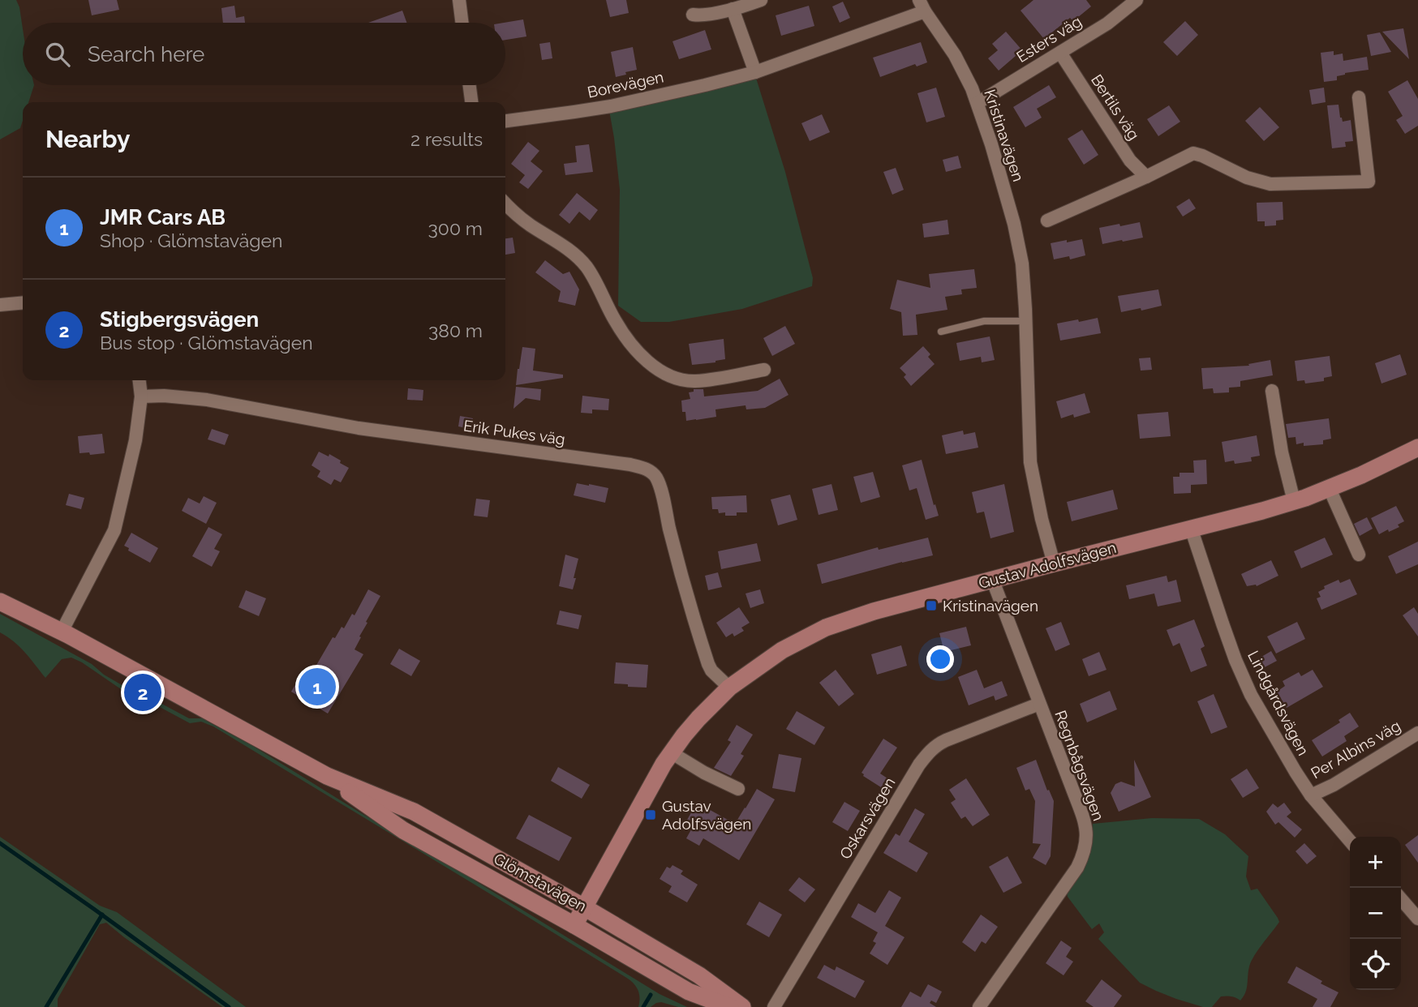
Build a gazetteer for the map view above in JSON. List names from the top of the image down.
{
  "streets": {
    "main road": ["Gustav Adolfsvägen", "Glömstavägen"],
    "street": [
      "Esters väg",
      "Borevägen",
      "Bertils väg",
      "Kristinavägen",
      "Erik Pukes väg",
      "Lindgårdsvägen",
      "Per Albins väg",
      "Regnbågsvägen",
      "Oskarsvägen"
    ]
  },
  "crossings": [
    ["Esters väg", "Bertils väg"],
    ["Esters väg", "Kristinavägen"],
    ["Borevägen", "Kristinavägen"],
    ["Kristinavägen", "Gustav Adolfsvägen"],
    ["Erik Pukes väg", "Gustav Adolfsvägen"],
    ["Gustav Adolfsvägen", "Lindgårdsvägen"],
    ["Gustav Adolfsvägen", "Regnbågsvägen"],
    ["Gustav Adolfsvägen", "Glömstavägen"],
    ["Lindgårdsvägen", "Per Albins väg"],
    ["Regnbågsvägen", "Oskarsvägen"]
  ],
  "places": {
    "transit": ["Kristinavägen", "Gustav Adolfsvägen"]
  },
  "page": {
    "search": "Search here",
    "heading": ["Nearby", "2 results"],
    "list": [
      {
        "mark": "1",
        "name": "JMR Cars AB",
        "note": "Shop · Glömstavägen",
        "value": "300 m"
      },
      {
        "mark": "2",
        "name": "Stigbergsvägen",
        "note": "Bus stop · Glömstavägen",
        "value": "380 m"
      }
    ],
    "pins": ["1", "2"],
    "map_buttons": ["+", "−"]
  }
}
